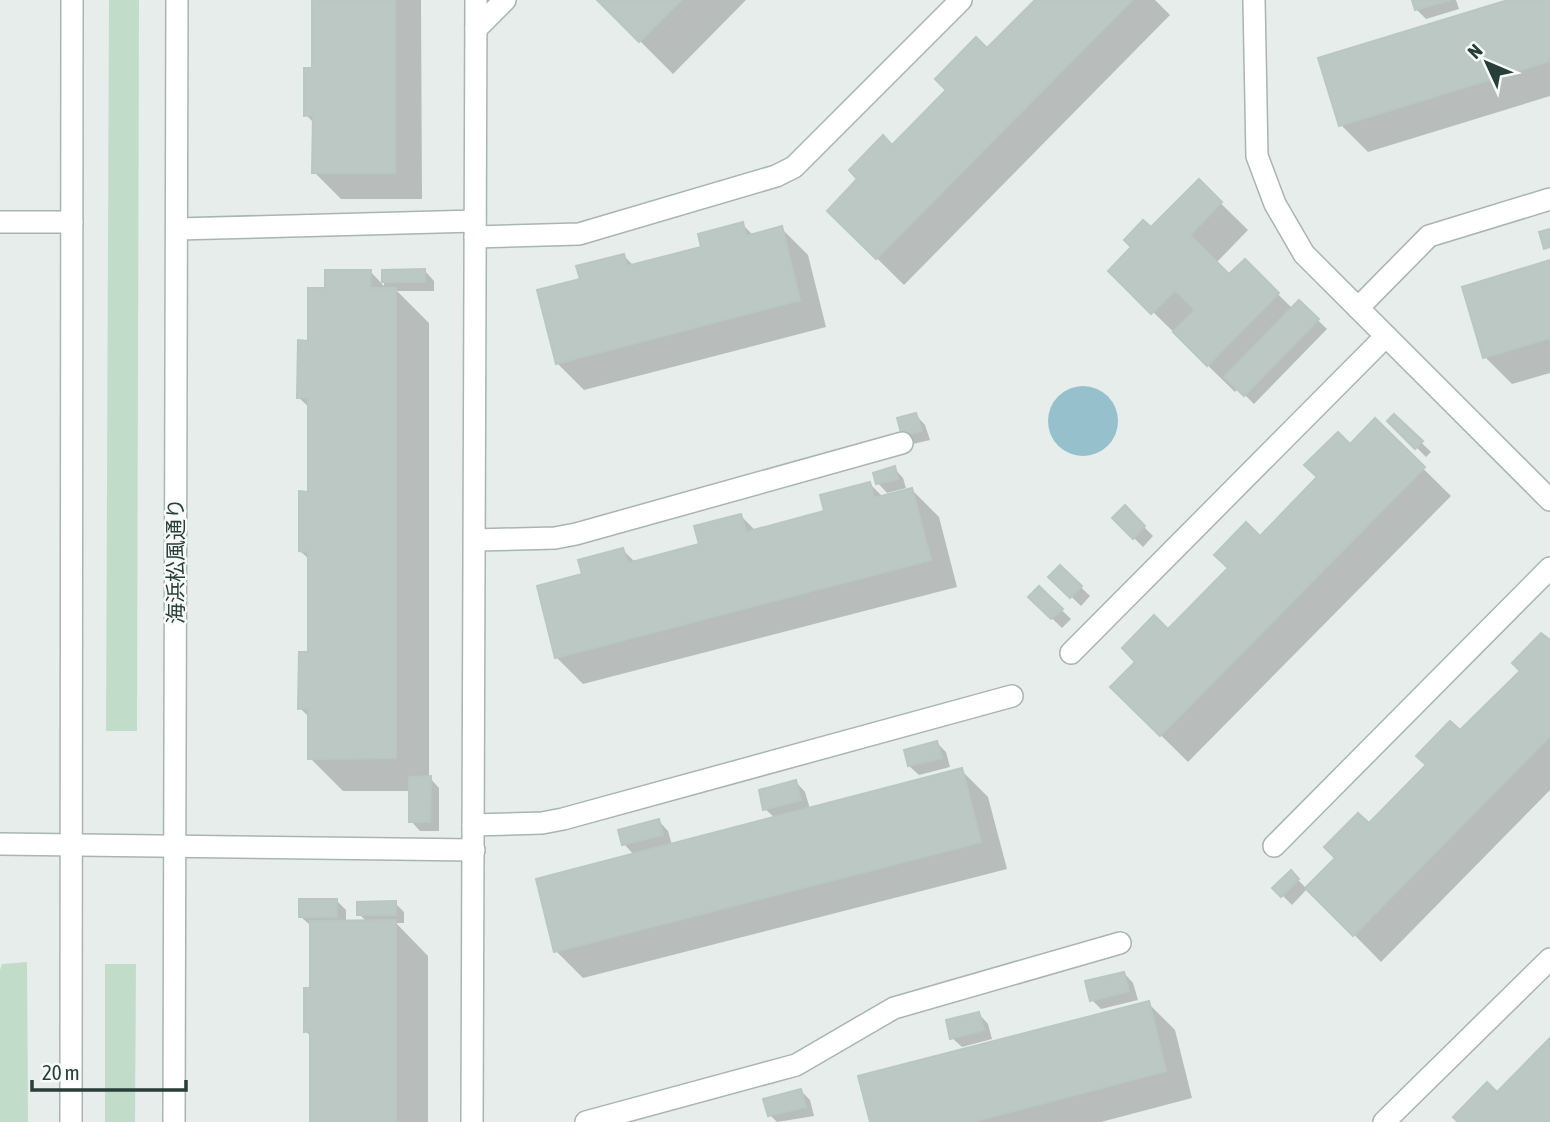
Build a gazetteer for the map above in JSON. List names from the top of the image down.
{
  "streets": {
    "street": ["海浜松風通り"]
  },
  "scale_bar": "20 m",
  "north": "top left"
}
